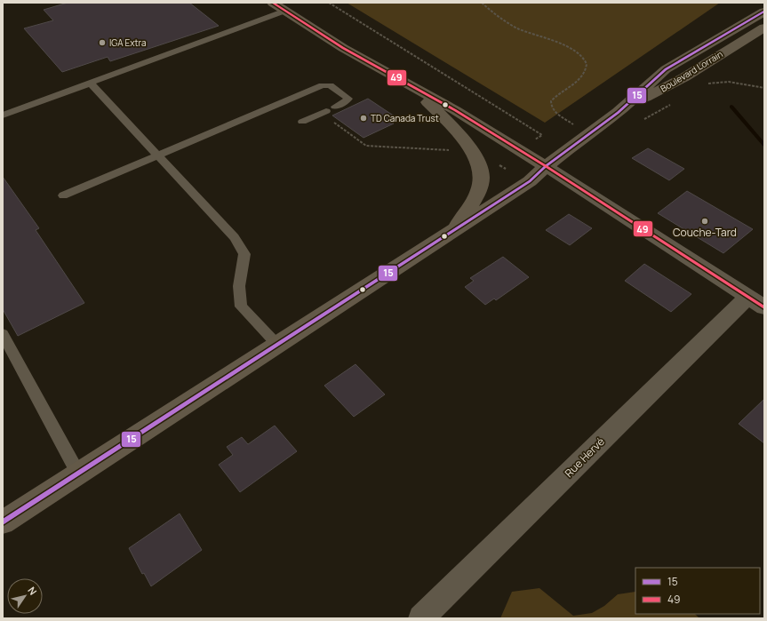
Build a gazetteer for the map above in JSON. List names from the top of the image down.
{
  "streets": {
    "main road": ["Boulevard Lorrain"],
    "street": ["Rue Hervé"]
  },
  "places": ["IGA Extra", "TD Canada Trust", "Couche-Tard"],
  "lines": ["transit line 49", "transit line 15"],
  "legend": ["15", "49"],
  "north": "top right"
}
